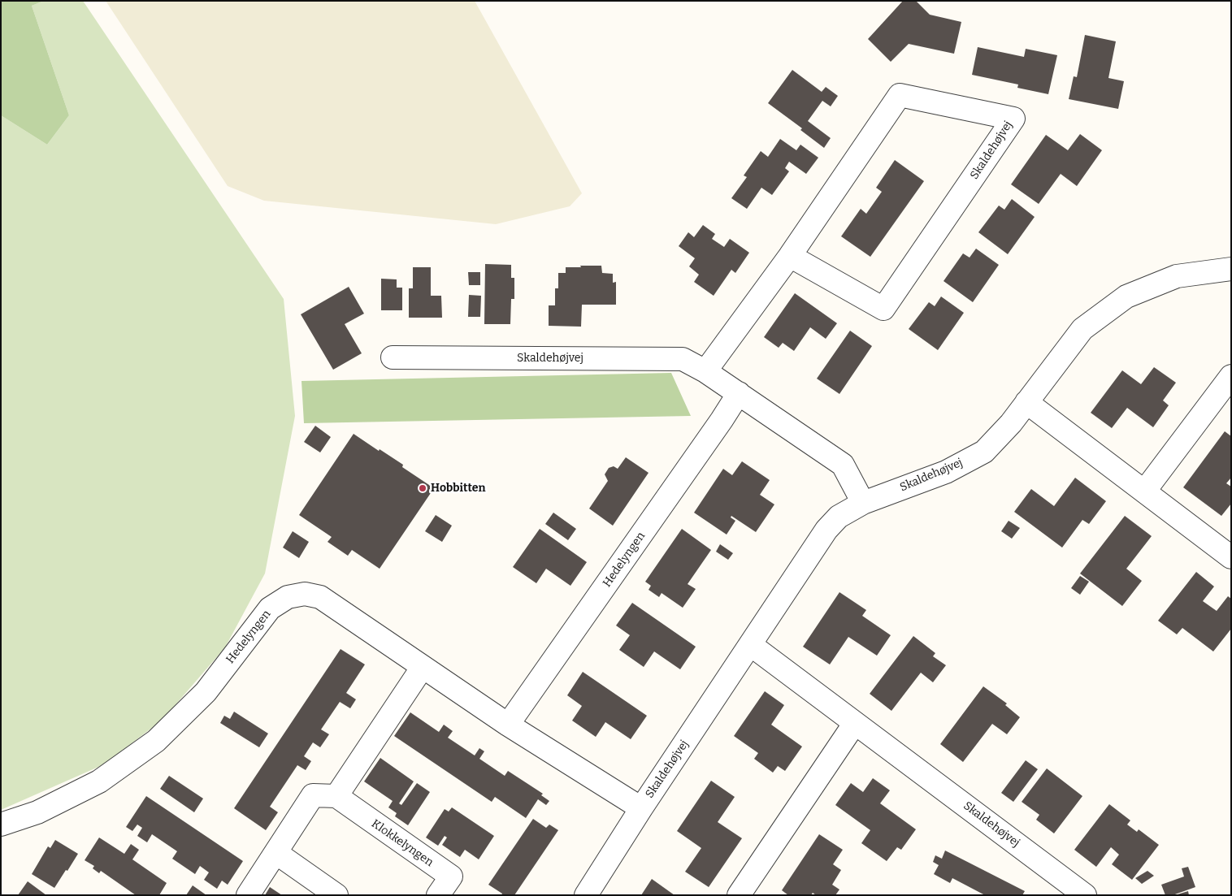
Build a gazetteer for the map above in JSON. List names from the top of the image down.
{
  "streets": {
    "street": ["Skaldehøjvej", "Hedelyngen", "Klokkelyngen"]
  },
  "crossings": [
    ["Skaldehøjvej", "Hedelyngen"]
  ],
  "places": ["Hobbitten"]
}
